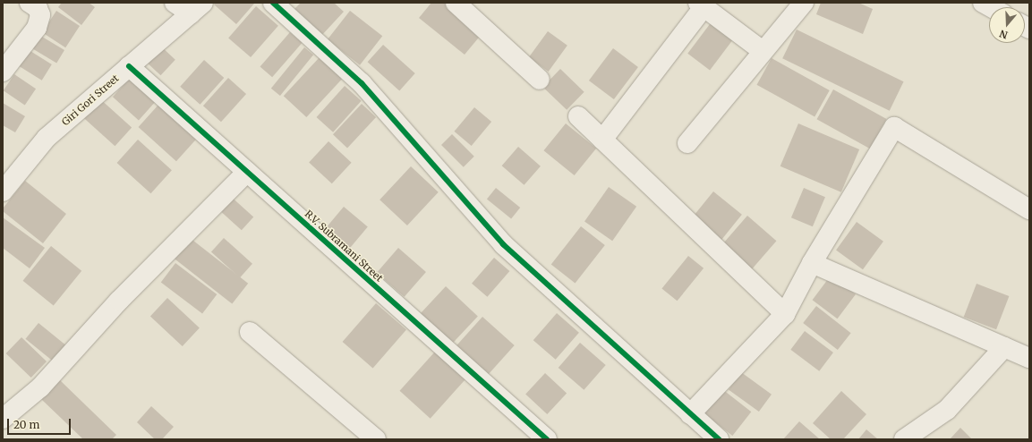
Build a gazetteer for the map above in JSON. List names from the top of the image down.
{
  "streets": {
    "street": ["Giri Gori Street", "R.V. Subramani Street"]
  },
  "crossings": [
    ["Giri Gori Street", "R.V. Subramani Street"]
  ],
  "scale_bar": "20 m",
  "north": "bottom"
}
